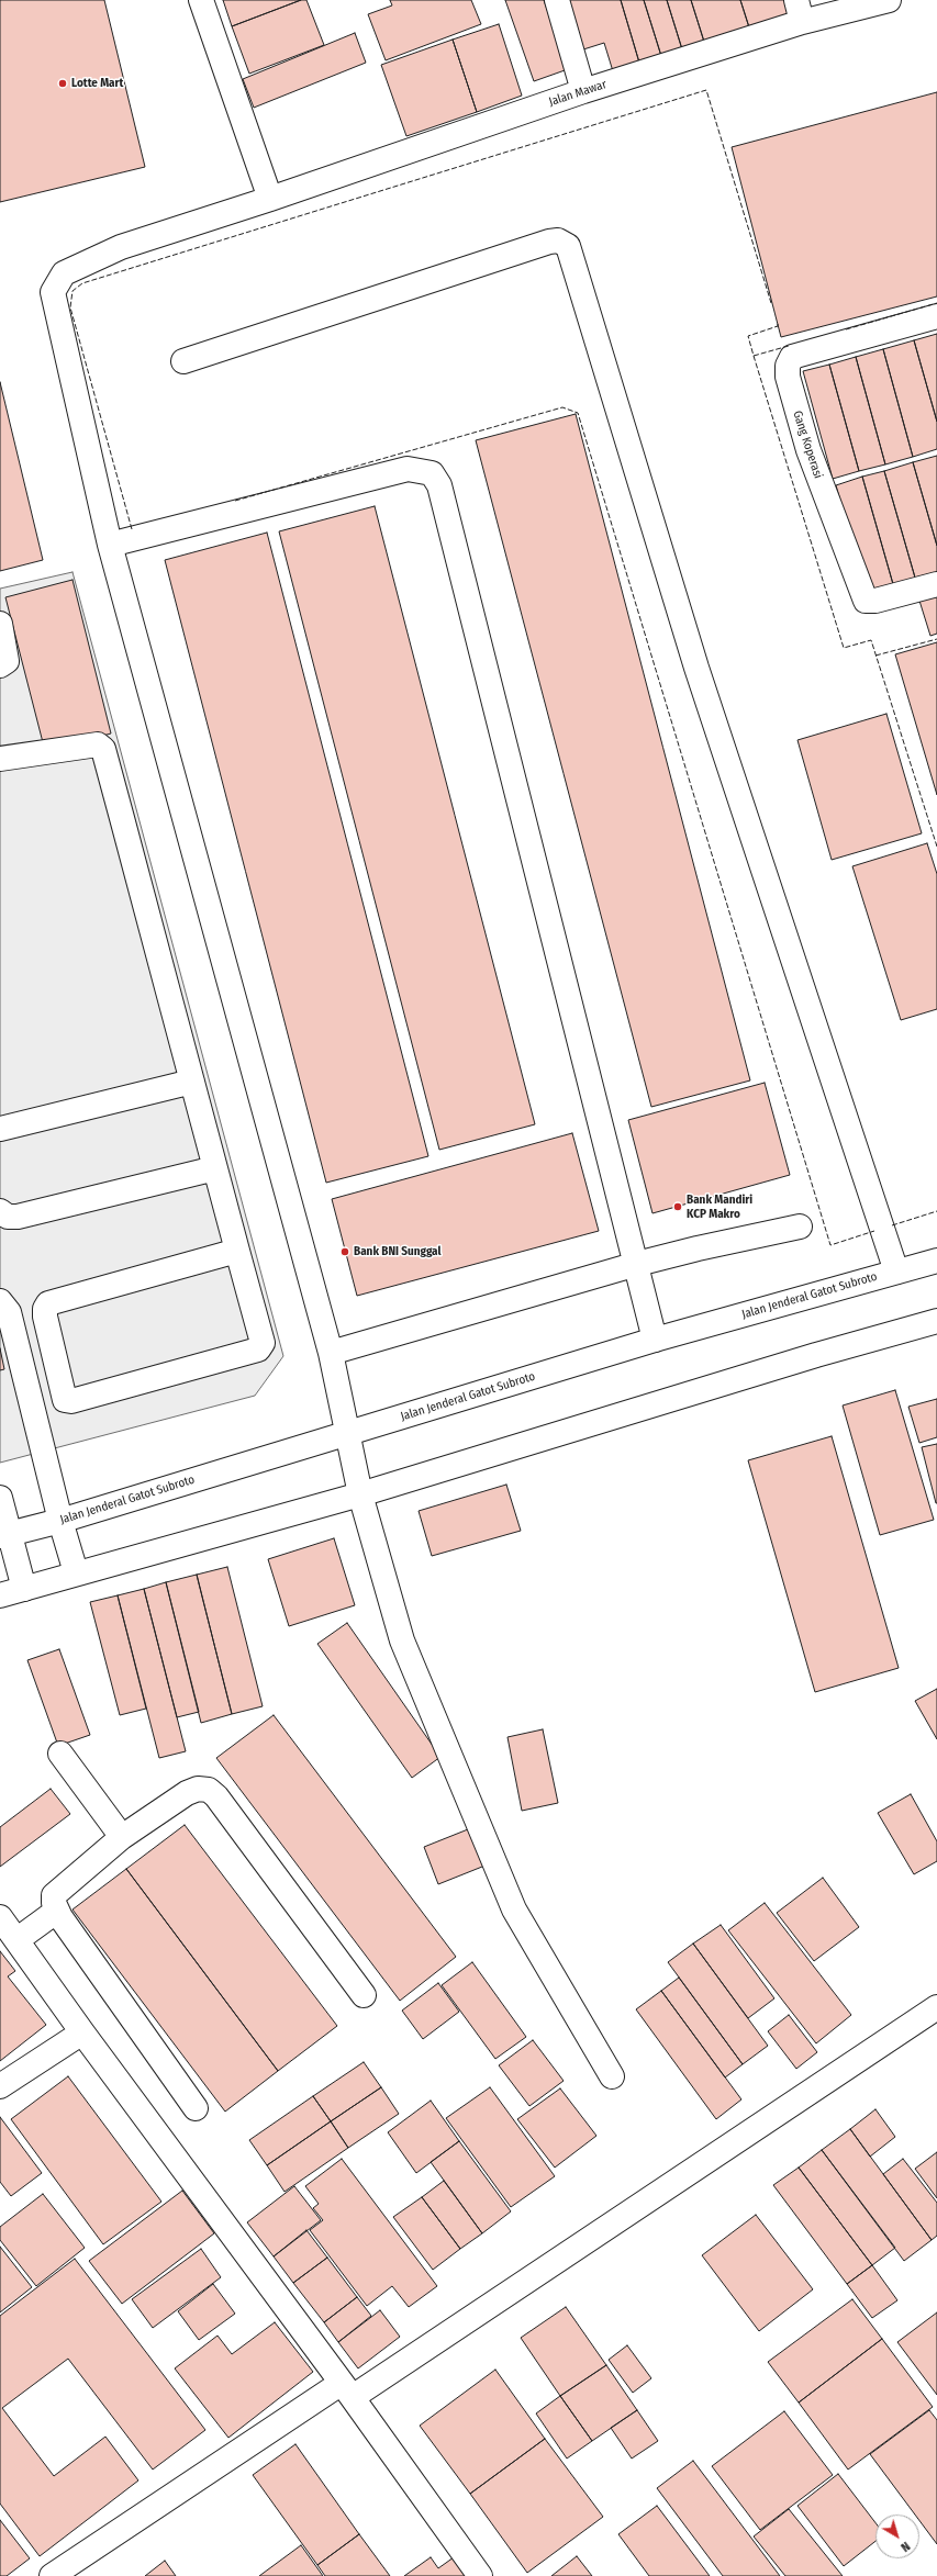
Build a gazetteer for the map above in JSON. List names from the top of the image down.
{
  "streets": {
    "main road": ["Jalan Mawar", "Gang Koperasi", "Jalan Jenderal Gatot Subroto"]
  },
  "crossings": [
    ["Jalan Mawar", "Jalan Jenderal Gatot Subroto"]
  ],
  "places": ["Lotte Mart", "Bank Mandiri KCP Makro", "Bank BNI Sunggal"],
  "north": "bottom right"
}
